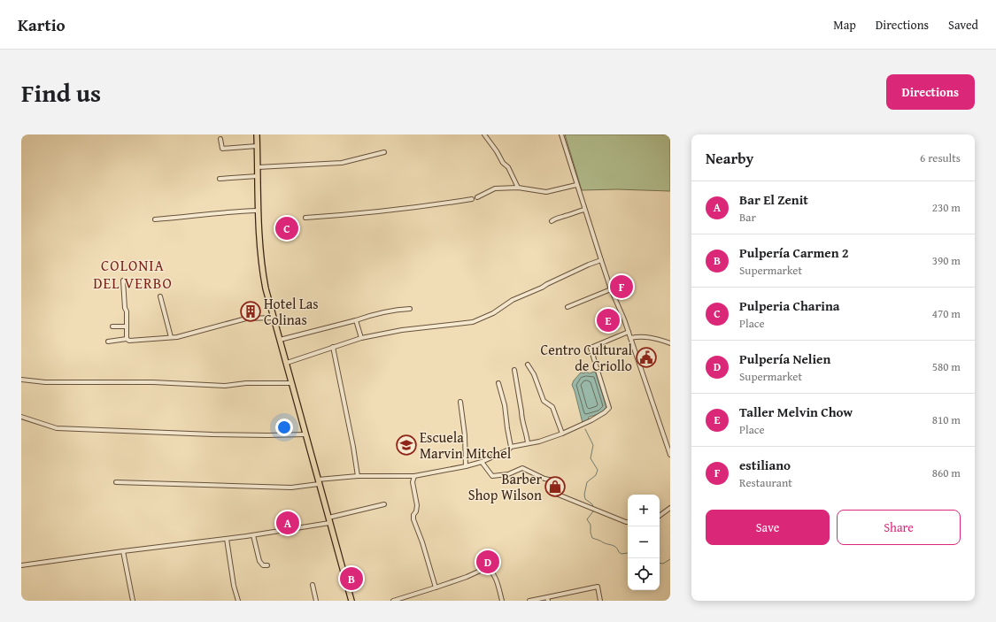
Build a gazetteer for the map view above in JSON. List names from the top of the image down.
{
  "districts": ["COLONIA DEL VERBO"],
  "places": {
    "building": ["Hotel Las Colinas"],
    "public building": ["Centro Cultural de Criollo"],
    "school or university": ["Escuela Marvin Mitchel"],
    "shop": ["Barber Shop Wilson"]
  },
  "page": {
    "header": "Kartio",
    "nav": ["Map", "Directions", "Saved"],
    "title": "Find us",
    "buttons": [
      "Directions",
      ["Save", "Share"]
    ],
    "heading": ["Nearby", "6 results"],
    "list": [
      {
        "mark": "A",
        "name": "Bar El Zenit",
        "note": "Bar",
        "value": "230 m"
      },
      {
        "mark": "B",
        "name": "Pulpería Carmen 2",
        "note": "Supermarket",
        "value": "390 m"
      },
      {
        "mark": "C",
        "name": "Pulperia Charina",
        "note": "Place",
        "value": "470 m"
      },
      {
        "mark": "D",
        "name": "Pulpería Nelien",
        "note": "Supermarket",
        "value": "580 m"
      },
      {
        "mark": "E",
        "name": "Taller Melvin Chow",
        "note": "Place",
        "value": "810 m"
      },
      {
        "mark": "F",
        "name": "estiliano",
        "note": "Restaurant",
        "value": "860 m"
      }
    ],
    "pins": [
      "C",
      "F",
      "E",
      "A",
      "D",
      "B"
    ],
    "map_buttons": ["+", "−"]
  }
}
